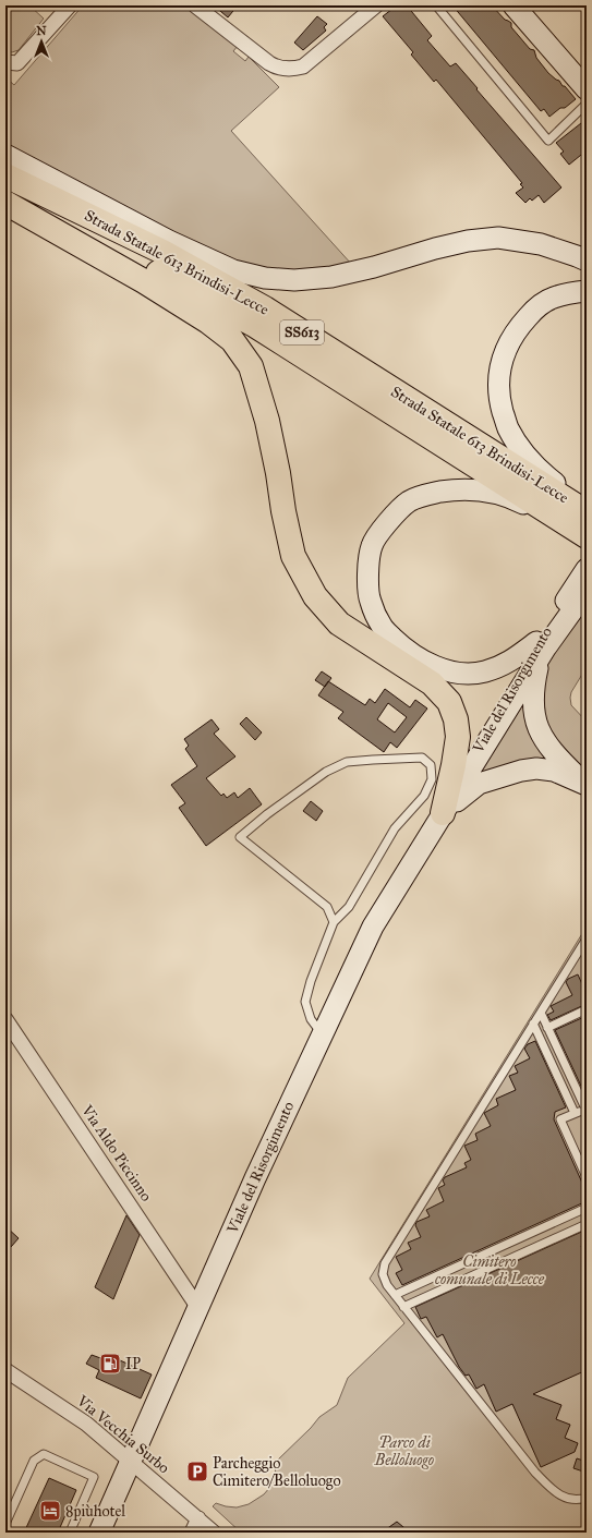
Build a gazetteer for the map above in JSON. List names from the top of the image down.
{
  "streets": {
    "highway": ["Strada Statale 613 Brindisi-Lecce", "SS613"],
    "main road": ["Viale del Risorgimento"],
    "street": ["Via Aldo Piccinno", "Via Vecchia Surbo"]
  },
  "crossings": [
    ["Viale del Risorgimento", "Via Aldo Piccinno"],
    ["Viale del Risorgimento", "Via Vecchia Surbo"]
  ],
  "parks": ["Cimitero comunale di Lecce", "Parco di Belloluogo"],
  "places": {
    "fuel station": ["IP"],
    "parking": ["Parcheggio Cimitero/Belloluogo"],
    "hotel": ["8piùhotel"]
  },
  "north": "top"
}
